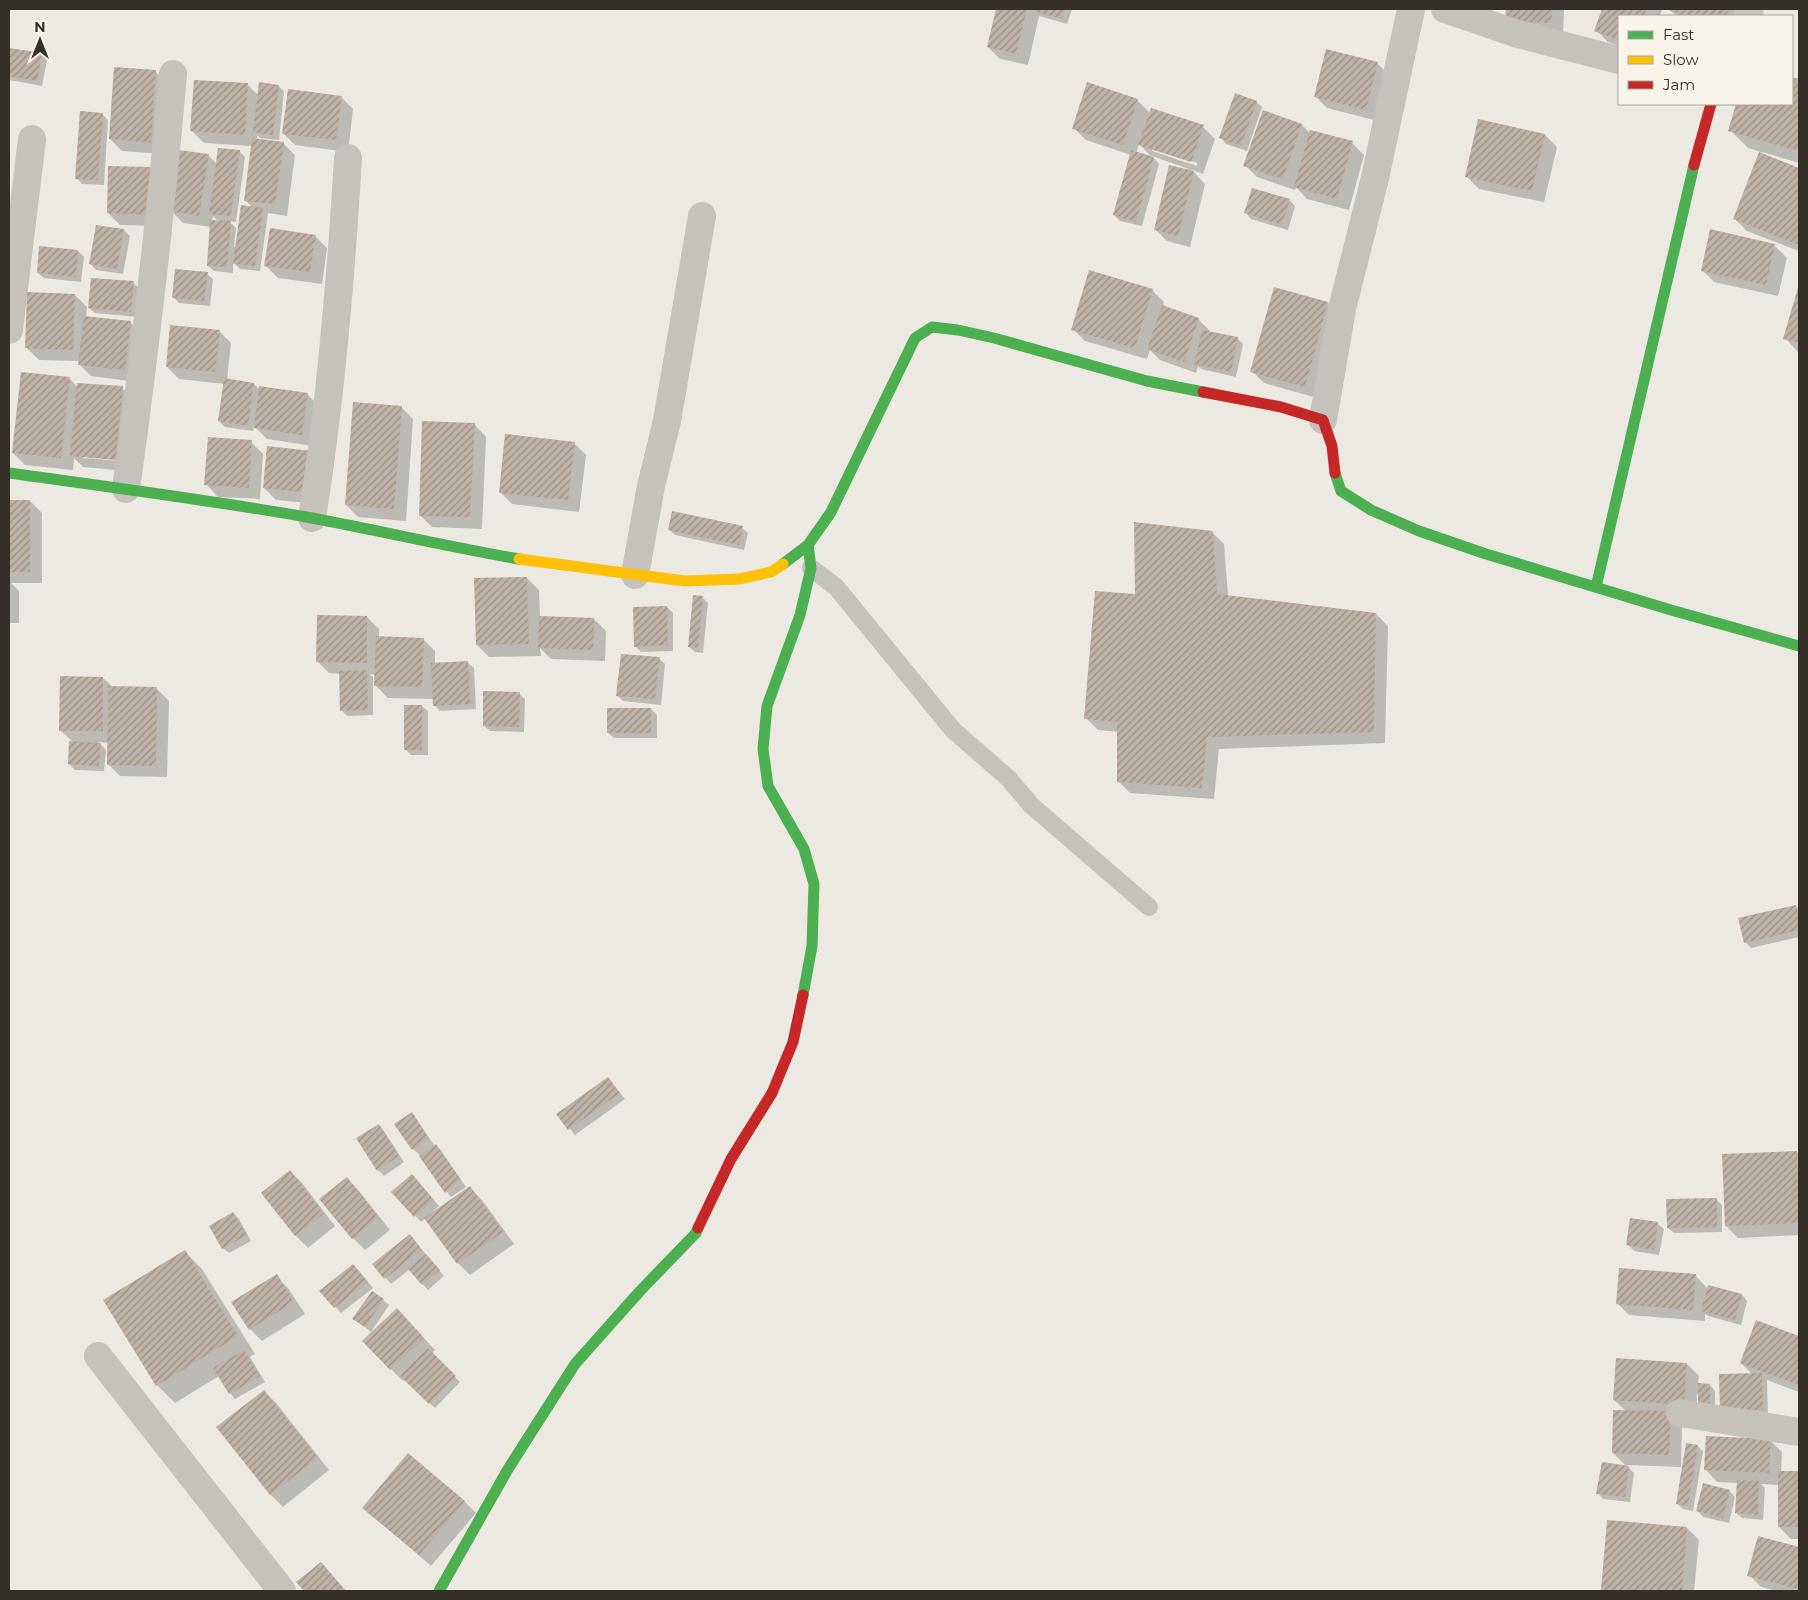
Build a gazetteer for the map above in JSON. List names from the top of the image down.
{
  "legend": ["Fast", "Slow", "Jam"],
  "north": "top"
}
